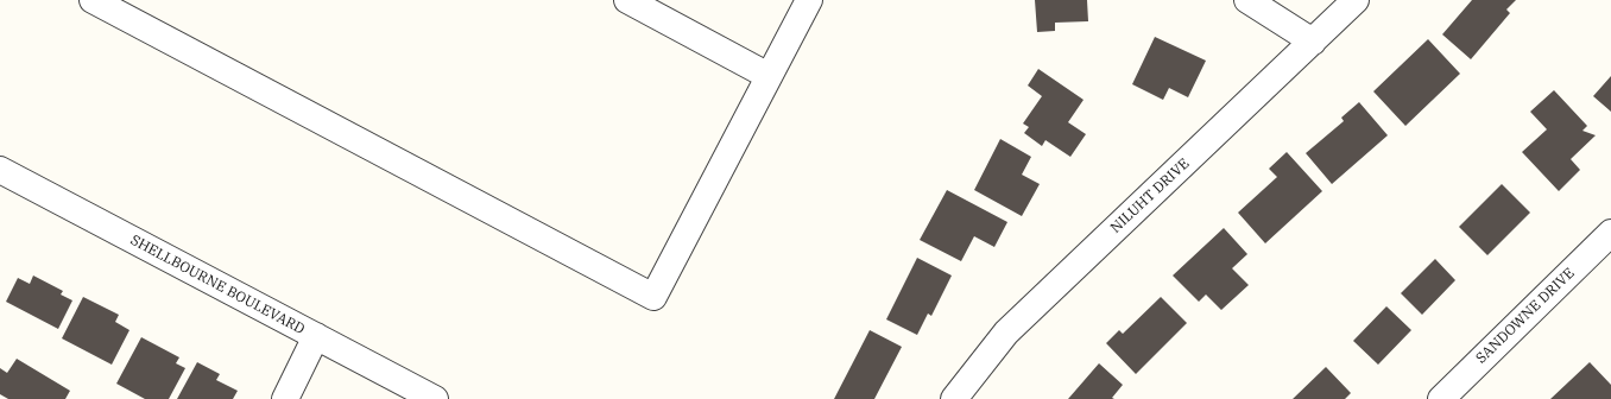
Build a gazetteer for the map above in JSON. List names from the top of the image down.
{
  "streets": {
    "street": ["NILUHT DRIVE", "SHELLBOURNE BOULEVARD", "SANDOWNE DRIVE"]
  }
}
